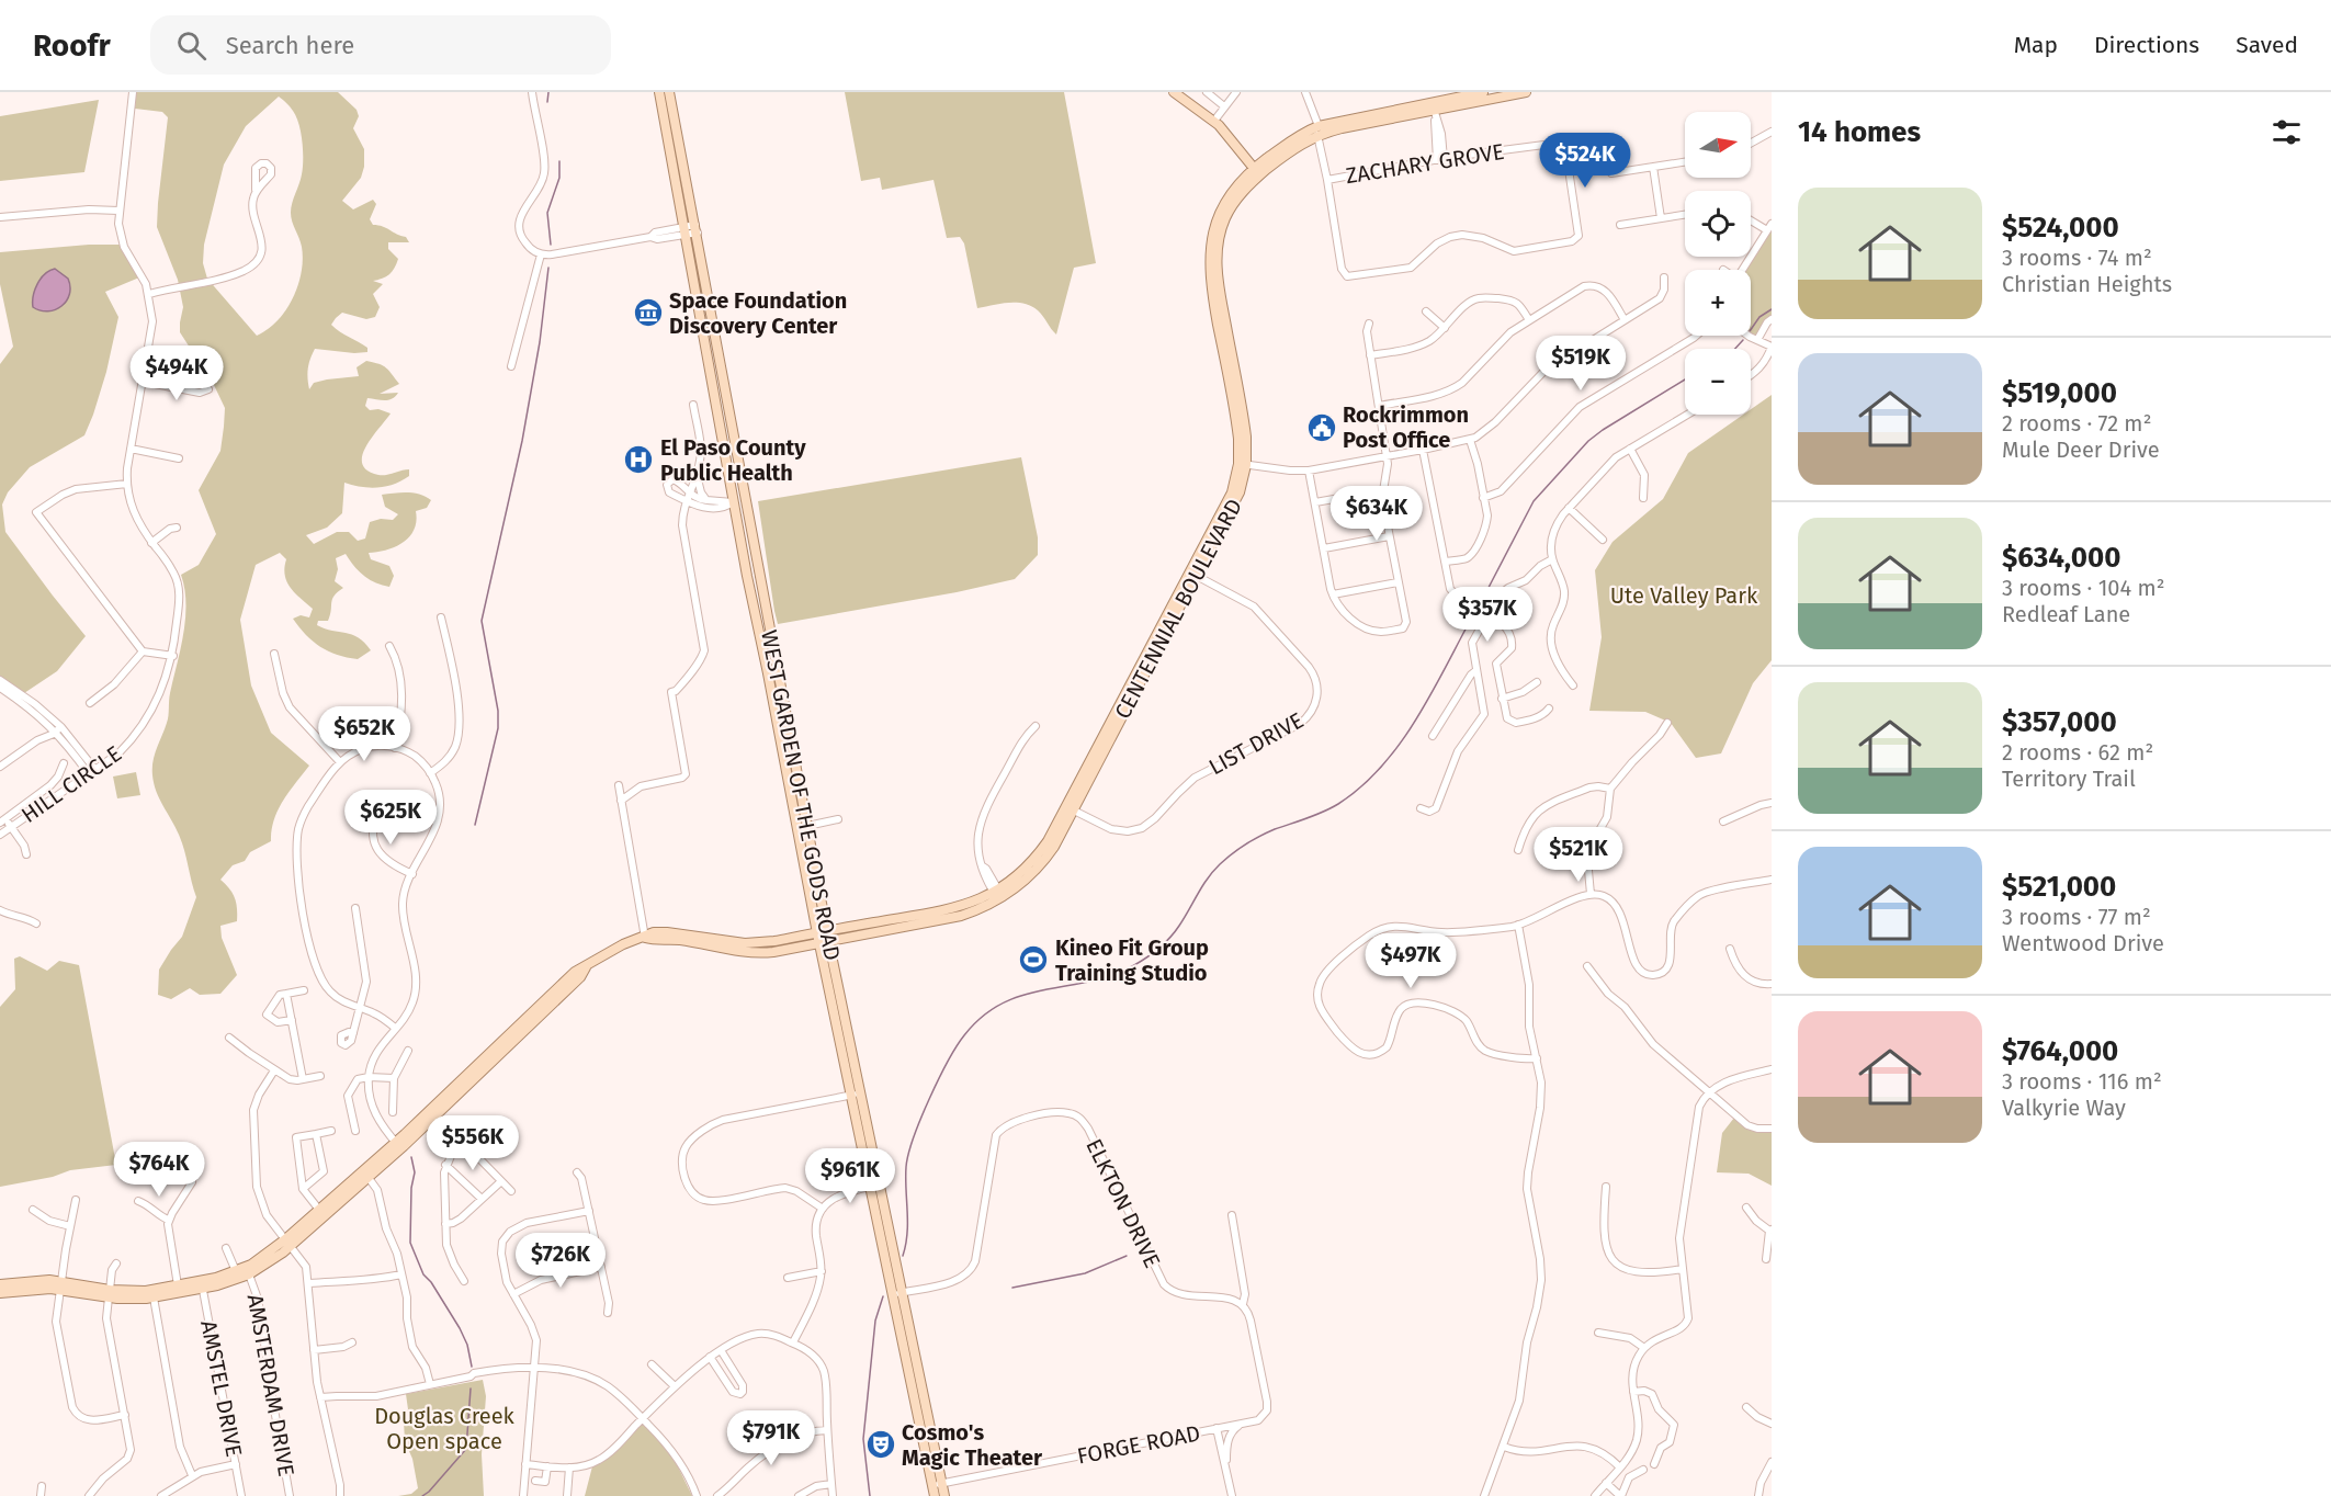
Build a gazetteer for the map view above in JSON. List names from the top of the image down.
{
  "streets": {
    "main road": ["CENTENNIAL BOULEVARD", "WEST GARDEN OF THE GODS ROAD"],
    "street": [
      "ZACHARY GROVE",
      "LIST DRIVE",
      "HILL CIRCLE",
      "ELKTON DRIVE",
      "AMSTERDAM DRIVE",
      "AMSTEL DRIVE",
      "FORGE ROAD"
    ]
  },
  "crossings": [
    ["CENTENNIAL BOULEVARD", "LIST DRIVE"],
    ["CENTENNIAL BOULEVARD", "WEST GARDEN OF THE GODS ROAD"],
    ["CENTENNIAL BOULEVARD", "AMSTERDAM DRIVE"],
    ["CENTENNIAL BOULEVARD", "AMSTEL DRIVE"],
    ["WEST GARDEN OF THE GODS ROAD", "ELKTON DRIVE"],
    ["WEST GARDEN OF THE GODS ROAD", "FORGE ROAD"],
    ["ELKTON DRIVE", "FORGE ROAD"]
  ],
  "parks": ["Ute Valley Park", "Douglas Creek Open space"],
  "places": {
    "museum": ["Space Foundation Discovery Center"],
    "public building": ["Rockrimmon Post Office"],
    "hospital": ["El Paso County Public Health"],
    "sports": ["Kineo Fit Group Training Studio"],
    "theatre": ["Cosmo's Magic Theater"]
  },
  "north": "right",
  "page": {
    "header": "Roofr",
    "search": "Search here",
    "nav": ["Map", "Directions", "Saved"],
    "heading": "14 homes",
    "map_buttons": ["+", "−"],
    "price": [
      "$524K",
      "$519K",
      "$494K",
      "$634K",
      "$357K",
      "$652K",
      "$625K",
      "$521K",
      "$497K",
      "$556K",
      "$764K",
      "$961K",
      "$726K",
      "$791K"
    ],
    "list": [
      {
        "name": "$524,000",
        "note": "3 rooms · 74 m² · Christian Heights"
      },
      {
        "name": "$519,000",
        "note": "2 rooms · 72 m² · Mule Deer Drive"
      },
      {
        "name": "$634,000",
        "note": "3 rooms · 104 m² · Redleaf Lane"
      },
      {
        "name": "$357,000",
        "note": "2 rooms · 62 m² · Territory Trail"
      },
      {
        "name": "$521,000",
        "note": "3 rooms · 77 m² · Wentwood Drive"
      },
      {
        "name": "$764,000",
        "note": "3 rooms · 116 m² · Valkyrie Way"
      }
    ]
  }
}
